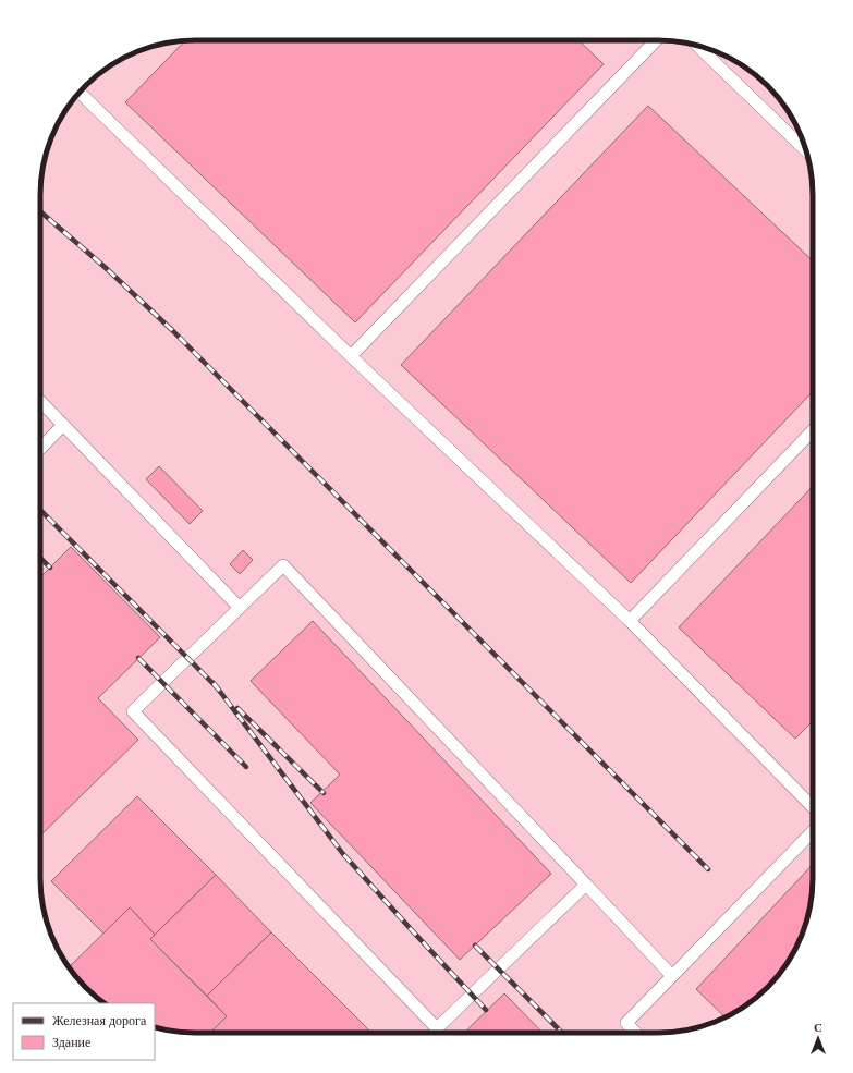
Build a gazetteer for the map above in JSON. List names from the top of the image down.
{
  "legend": ["Железная дорога", "Здание"],
  "north": "top"
}
